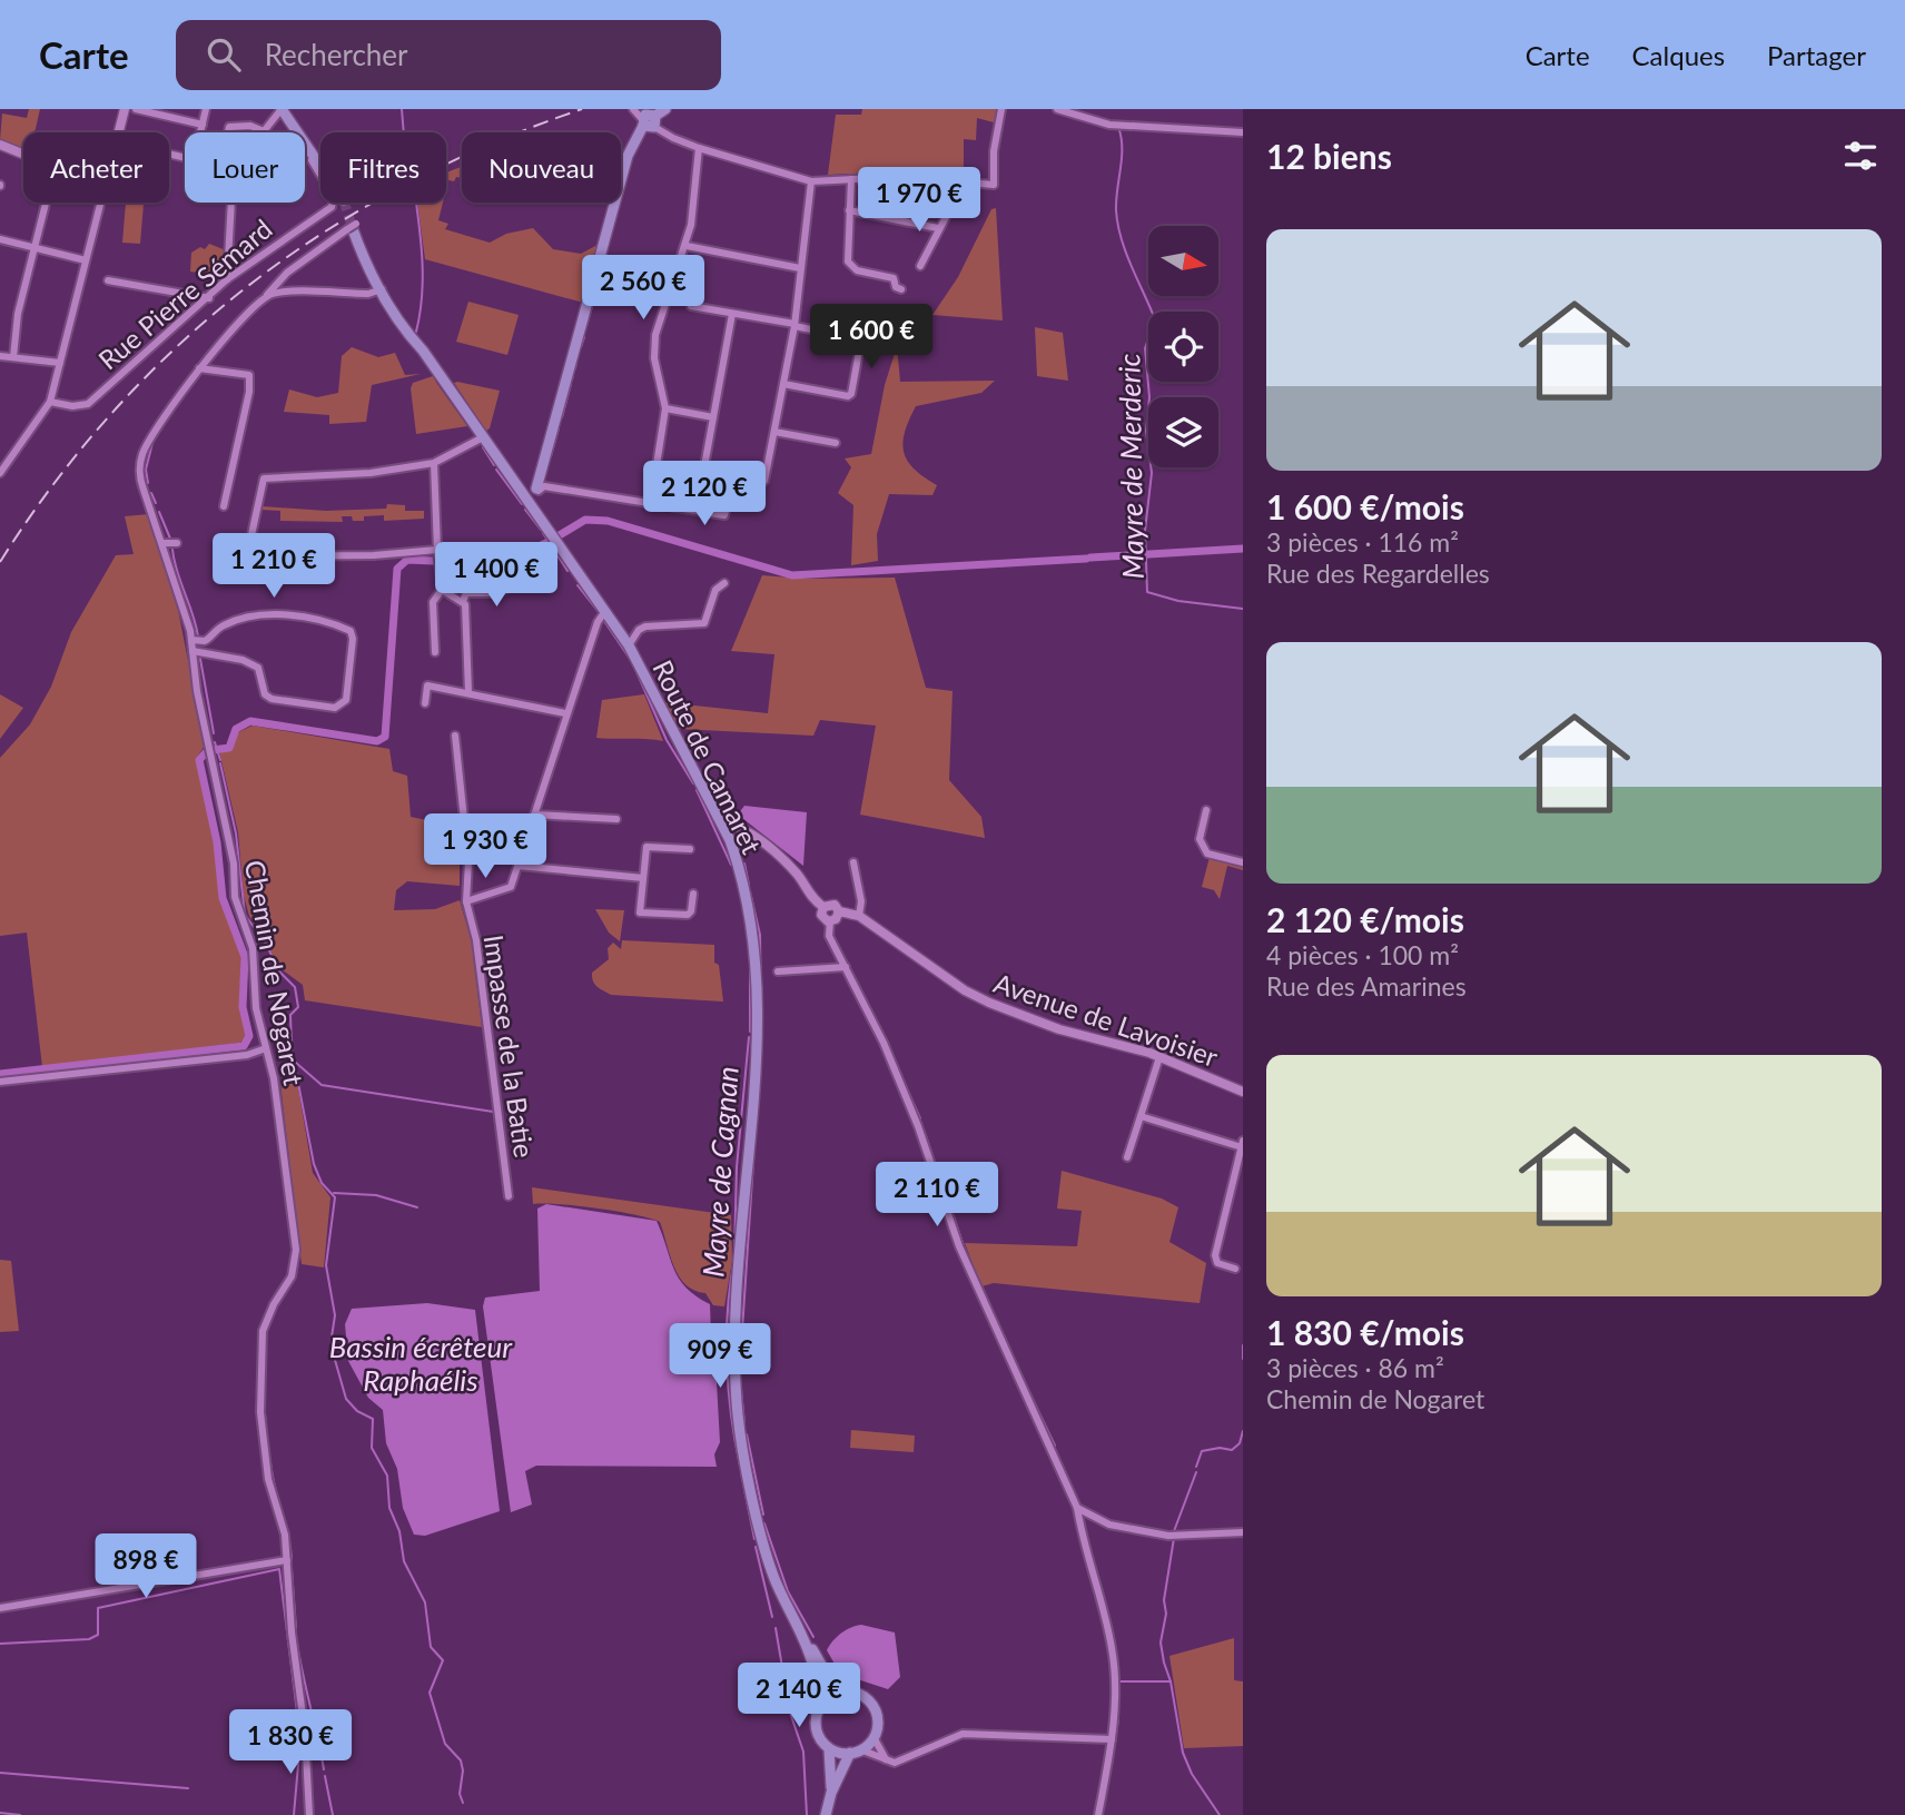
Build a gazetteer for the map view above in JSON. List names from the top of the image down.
{
  "streets": {
    "main road": ["Route de Camaret"],
    "street": [
      "Rue Pierre Sémard",
      "Chemin de Nogaret",
      "Avenue de Lavoisier",
      "Impasse de la Batie"
    ]
  },
  "crossings": [
    ["Route de Camaret", "Chemin de Nogaret"],
    ["Route de Camaret", "Impasse de la Batie"]
  ],
  "water": ["Mayre de Merderic", "Mayre de Cagnan", "Bassin écrêteur Raphaélis"],
  "north": "right",
  "page": {
    "header": "Carte",
    "search": "Rechercher",
    "nav": ["Carte", "Calques", "Partager"],
    "heading": "12 biens",
    "chip": [
      "Acheter",
      "Louer",
      "Filtres",
      "Nouveau"
    ],
    "price": [
      "1 970 €",
      "2 560 €",
      "1 600 €",
      "2 120 €",
      "1 210 €",
      "1 400 €",
      "1 930 €",
      "2 110 €",
      "909 €",
      "898 €",
      "2 140 €",
      "1 830 €"
    ],
    "list": [
      {
        "name": "1 600 €/mois",
        "note": "3 pièces · 116 m² · Rue des Regardelles"
      },
      {
        "name": "2 120 €/mois",
        "note": "4 pièces · 100 m² · Rue des Amarines"
      },
      {
        "name": "1 830 €/mois",
        "note": "3 pièces · 86 m² · Chemin de Nogaret"
      }
    ]
  }
}
